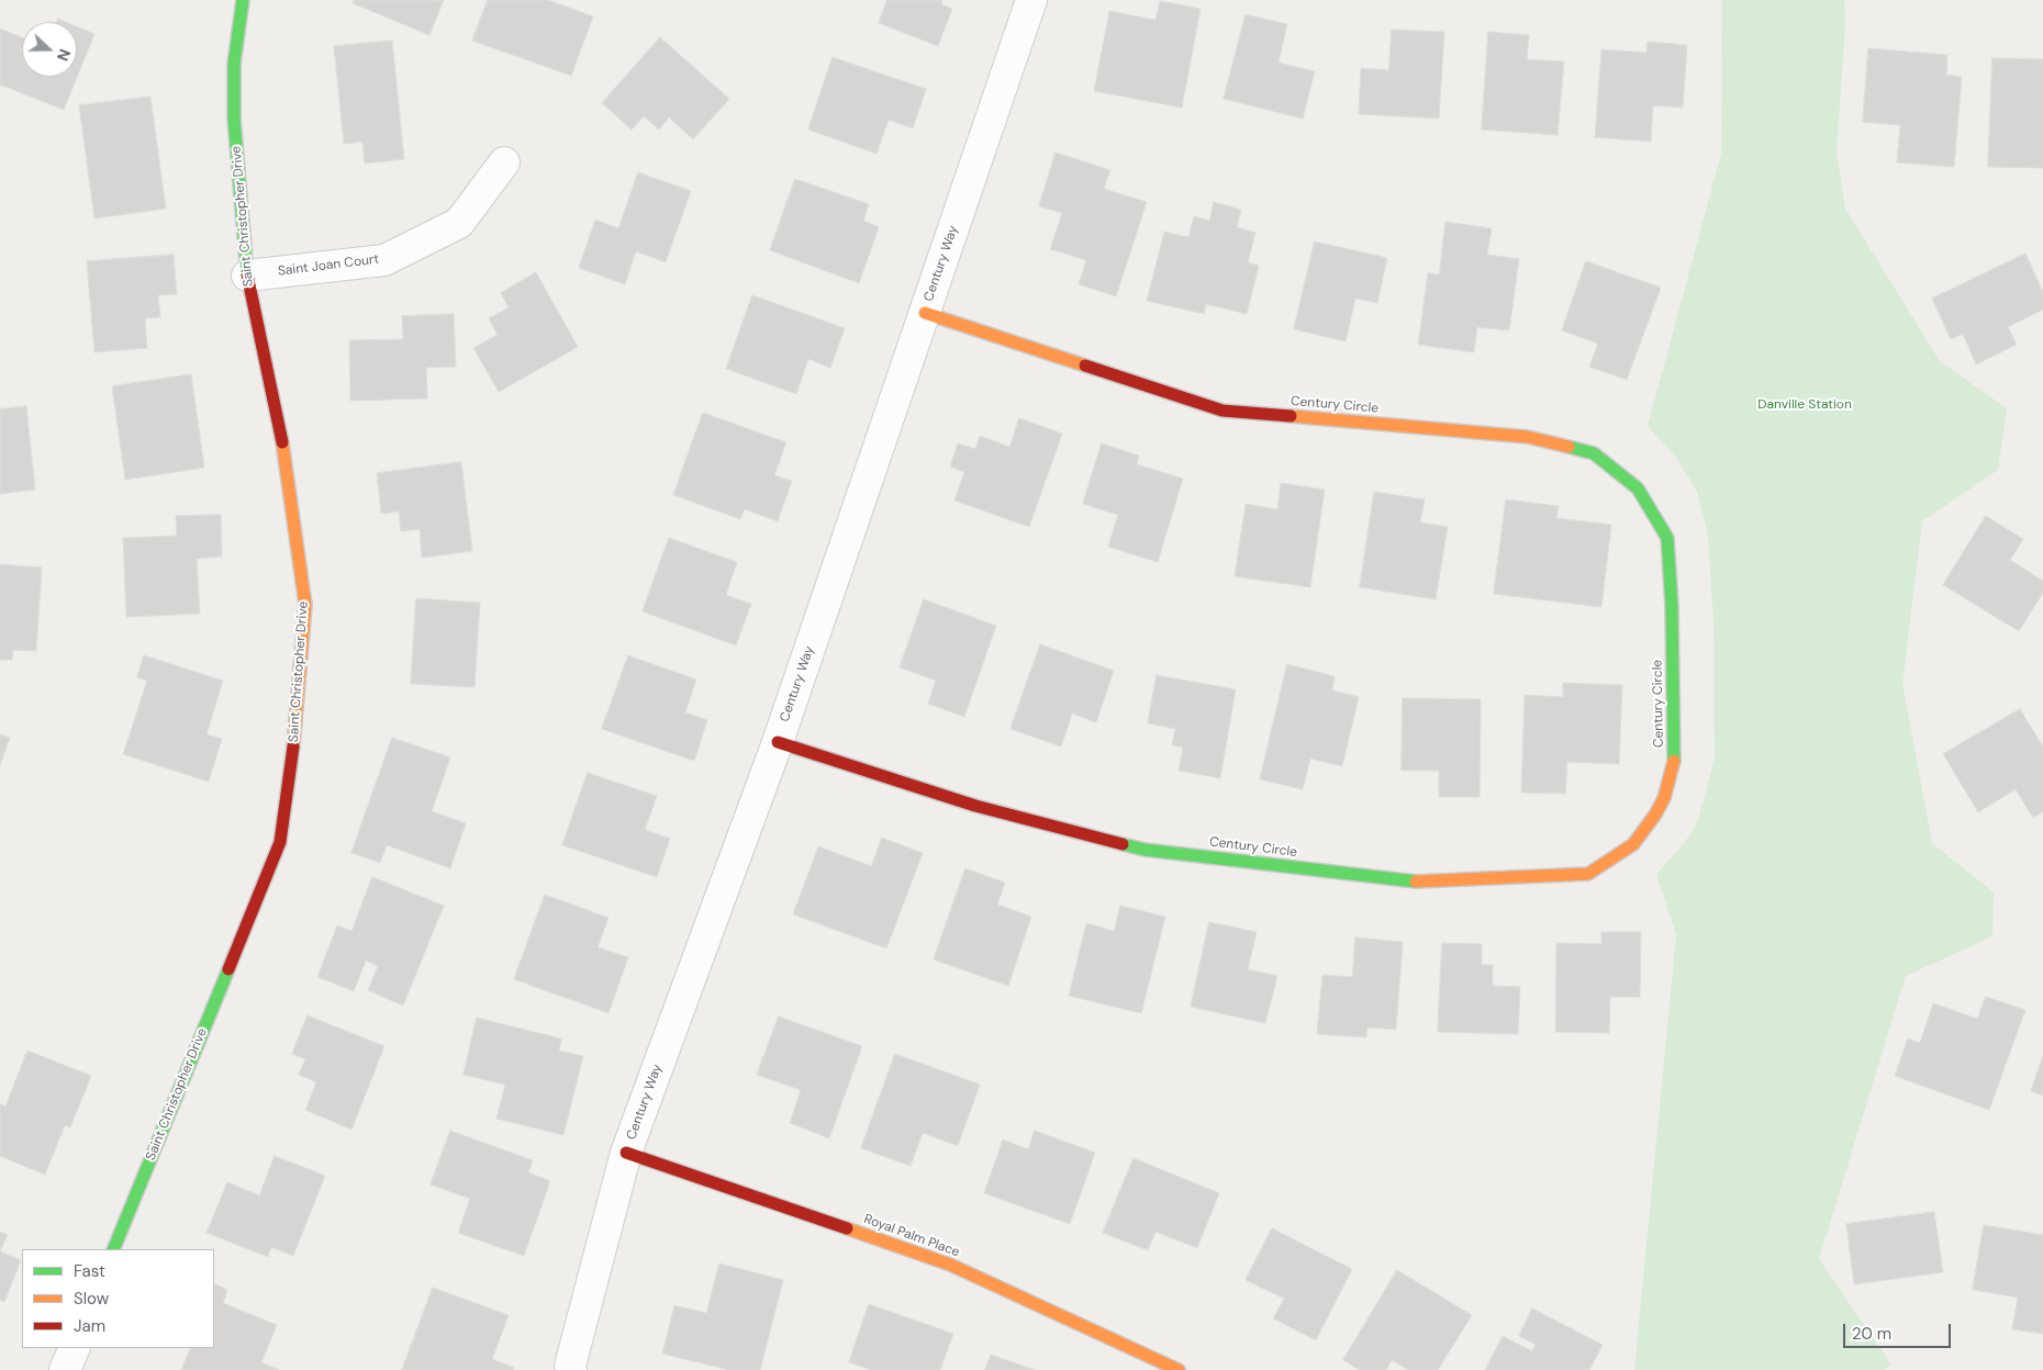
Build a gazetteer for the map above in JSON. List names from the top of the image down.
{
  "streets": {
    "street": [
      "Saint Christopher Drive",
      "Century Way",
      "Saint Joan Court",
      "Century Circle",
      "Royal Palm Place"
    ]
  },
  "crossings": [
    ["Saint Christopher Drive", "Saint Joan Court"],
    ["Century Way", "Century Circle"],
    ["Century Way", "Royal Palm Place"]
  ],
  "parks": ["Danville Station"],
  "legend": ["Fast", "Slow", "Jam"],
  "scale_bar": "20 m",
  "north": "right"
}
